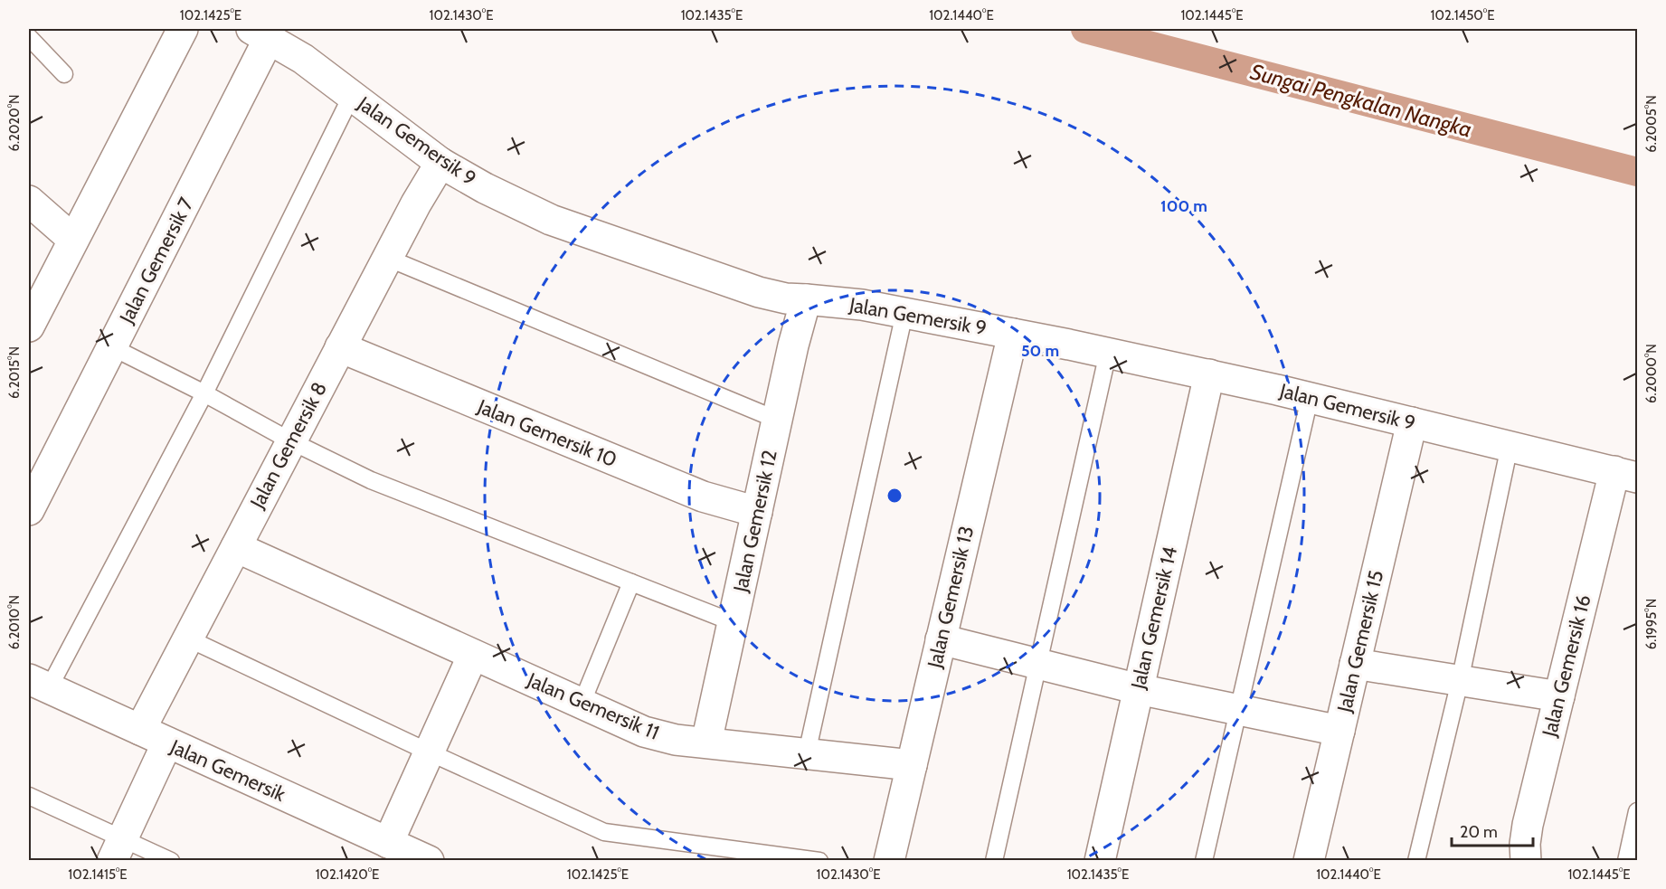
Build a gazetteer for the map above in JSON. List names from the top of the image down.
{
  "streets": {
    "street": [
      "Jalan Gemersik 9",
      "Jalan Gemersik 7",
      "Jalan Gemersik 10",
      "Jalan Gemersik 8",
      "Jalan Gemersik 12",
      "Jalan Gemersik 13",
      "Jalan Gemersik 14",
      "Jalan Gemersik 15",
      "Jalan Gemersik 16",
      "Jalan Gemersik 11",
      "Jalan Gemersik"
    ]
  },
  "crossings": [
    ["Jalan Gemersik 9", "Jalan Gemersik 7"],
    ["Jalan Gemersik 9", "Jalan Gemersik 8"],
    ["Jalan Gemersik 9", "Jalan Gemersik 12"],
    ["Jalan Gemersik 9", "Jalan Gemersik 13"],
    ["Jalan Gemersik 9", "Jalan Gemersik 14"],
    ["Jalan Gemersik 9", "Jalan Gemersik 15"],
    ["Jalan Gemersik 9", "Jalan Gemersik 16"],
    ["Jalan Gemersik 10", "Jalan Gemersik 8"],
    ["Jalan Gemersik 10", "Jalan Gemersik 12"],
    ["Jalan Gemersik 8", "Jalan Gemersik 11"],
    ["Jalan Gemersik 8", "Jalan Gemersik"],
    ["Jalan Gemersik 12", "Jalan Gemersik 11"],
    ["Jalan Gemersik 13", "Jalan Gemersik 11"]
  ],
  "water": ["Sungai Pengkalan Nangka"],
  "scale_bar": "20 m",
  "coordinates": [
    "102.1425°E",
    "102.1430°E",
    "102.1435°E",
    "102.1440°E",
    "102.1445°E",
    "102.1450°E",
    "6.2020°N",
    "6.2005°N",
    "6.2015°N",
    "6.2000°N",
    "6.2010°N",
    "6.1995°N",
    "102.1415°E",
    "102.1420°E"
  ],
  "rings": ["100 m", "50 m"]
}
